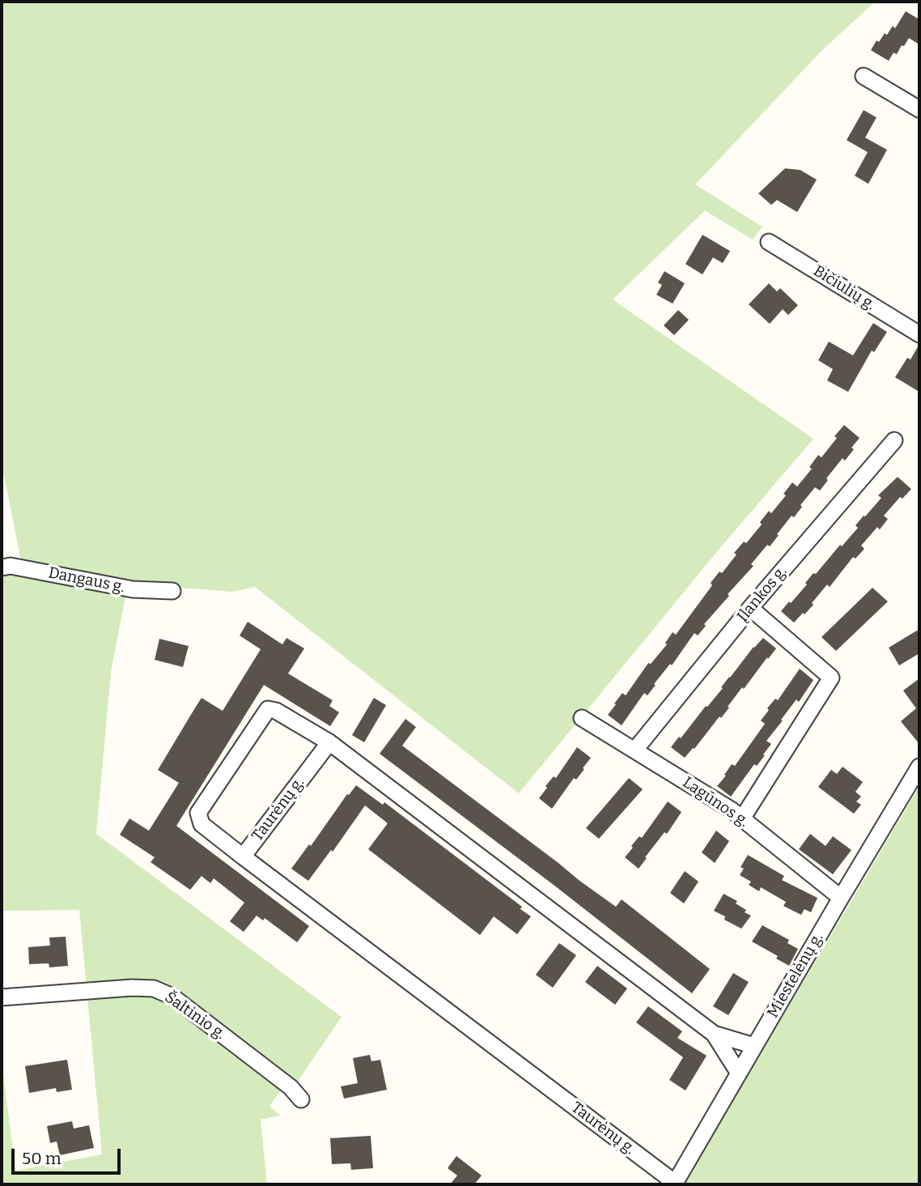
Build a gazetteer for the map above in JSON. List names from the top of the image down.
{
  "streets": {
    "street": [
      "Bičiulių g.",
      "Dangaus g.",
      "Įlankos g.",
      "Lagūnos g.",
      "Taurėnų g.",
      "Miestelėnų g.",
      "Šaltinio g."
    ]
  },
  "crossings": [
    ["Įlankos g.", "Lagūnos g."],
    ["Lagūnos g.", "Miestelėnų g."],
    ["Taurėnų g.", "Miestelėnų g."]
  ],
  "scale_bar": "50 m"
}
